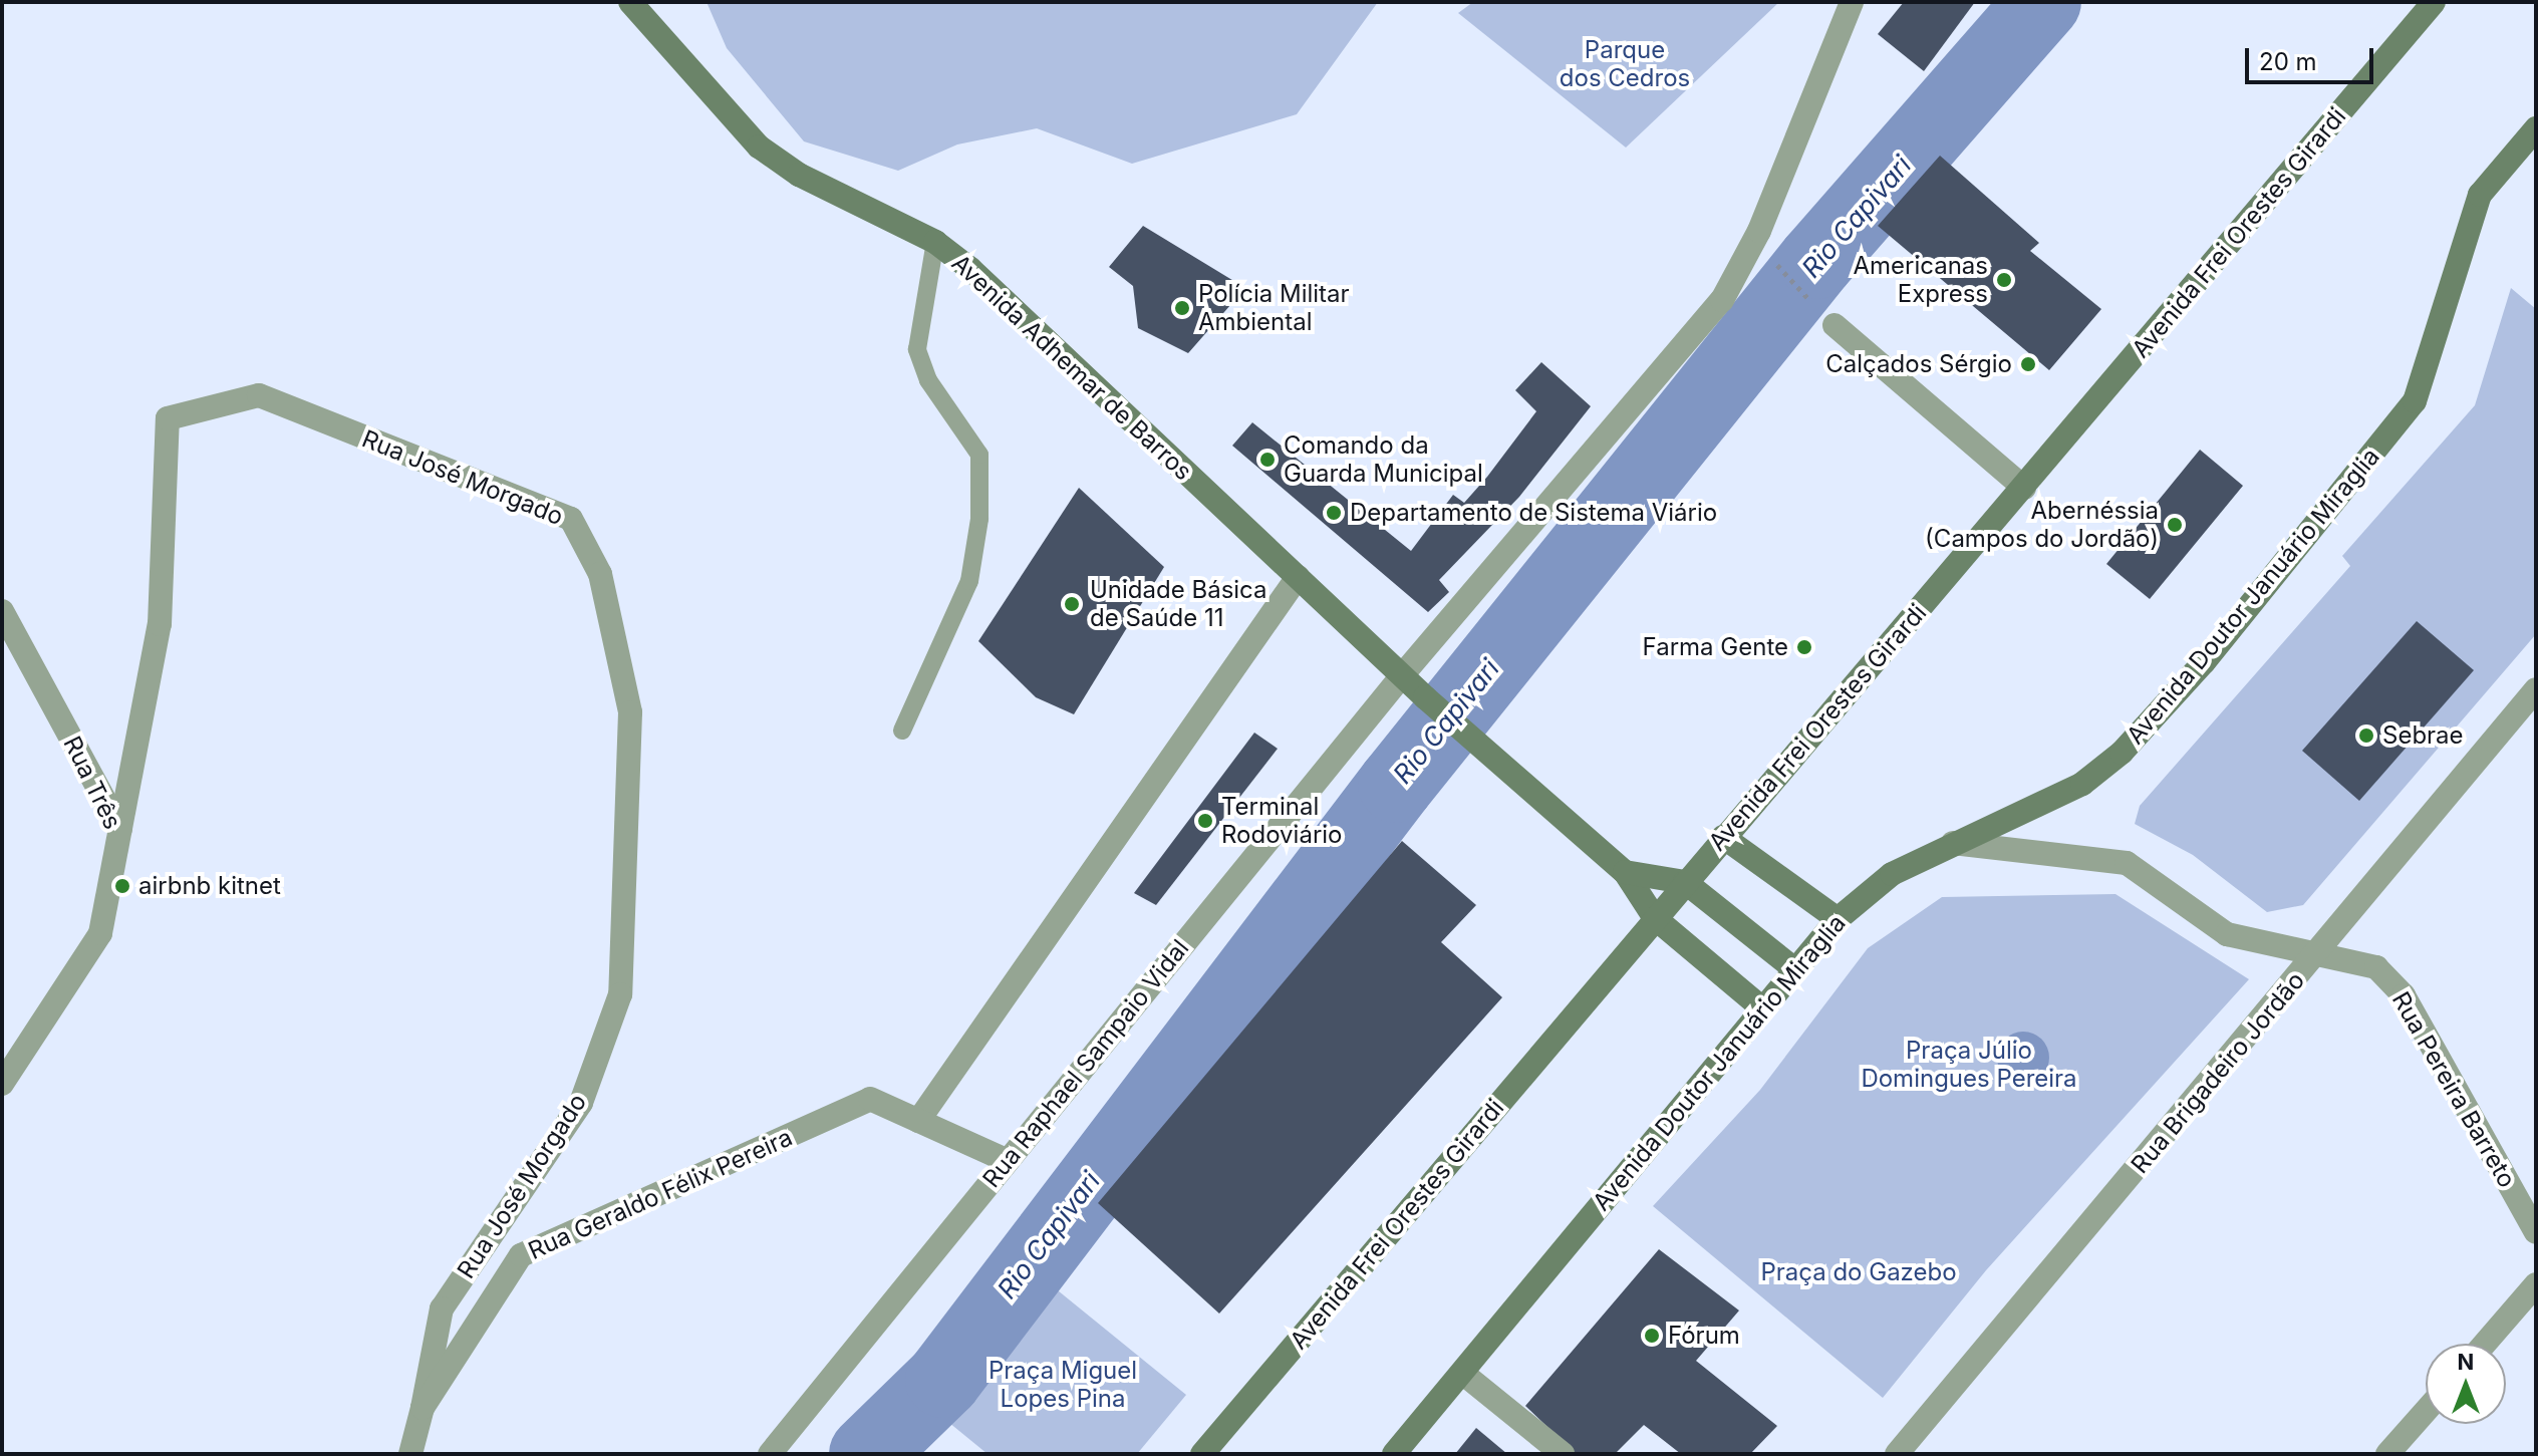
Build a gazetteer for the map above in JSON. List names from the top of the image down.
{
  "streets": {
    "main road": ["Avenida Frei Orestes Girardi", "Avenida Adhemar de Barros", "Avenida Doutor Januário Miraglia"],
    "street": [
      "Rua José Morgado",
      "Rua Três",
      "Rua Raphael Sampaio Vidal",
      "Rua Brigadeiro Jordão",
      "Rua Pereira Barreto",
      "Rua Geraldo Félix Pereira"
    ]
  },
  "crossings": [
    ["Avenida Frei Orestes Girardi", "Avenida Adhemar de Barros"],
    ["Avenida Adhemar de Barros", "Avenida Doutor Januário Miraglia"],
    ["Avenida Adhemar de Barros", "Rua Raphael Sampaio Vidal"],
    ["Rua José Morgado", "Rua Três"],
    ["Rua José Morgado", "Rua Geraldo Félix Pereira"],
    ["Avenida Doutor Januário Miraglia", "Rua Pereira Barreto"],
    ["Rua Raphael Sampaio Vidal", "Rua Geraldo Félix Pereira"],
    ["Rua Brigadeiro Jordão", "Rua Pereira Barreto"]
  ],
  "water": ["Rio Capivari"],
  "parks": [
    "Parque dos Cedros",
    "Praça Júlio Domingues Pereira",
    "Praça do Gazebo",
    "Praça Miguel Lopes Pina"
  ],
  "places": [
    "Americanas Express",
    "Polícia Militar Ambiental",
    "Calçados Sérgio",
    "Comando da Guarda Municipal",
    "Departamento de Sistema Viário",
    "Abernéssia (Campos do Jordão)",
    "Unidade Básica de Saúde 11",
    "Farma Gente",
    "Sebrae",
    "Terminal Rodoviário",
    "airbnb kitnet",
    "Fórum"
  ],
  "scale_bar": "20 m",
  "north": "top"
}
